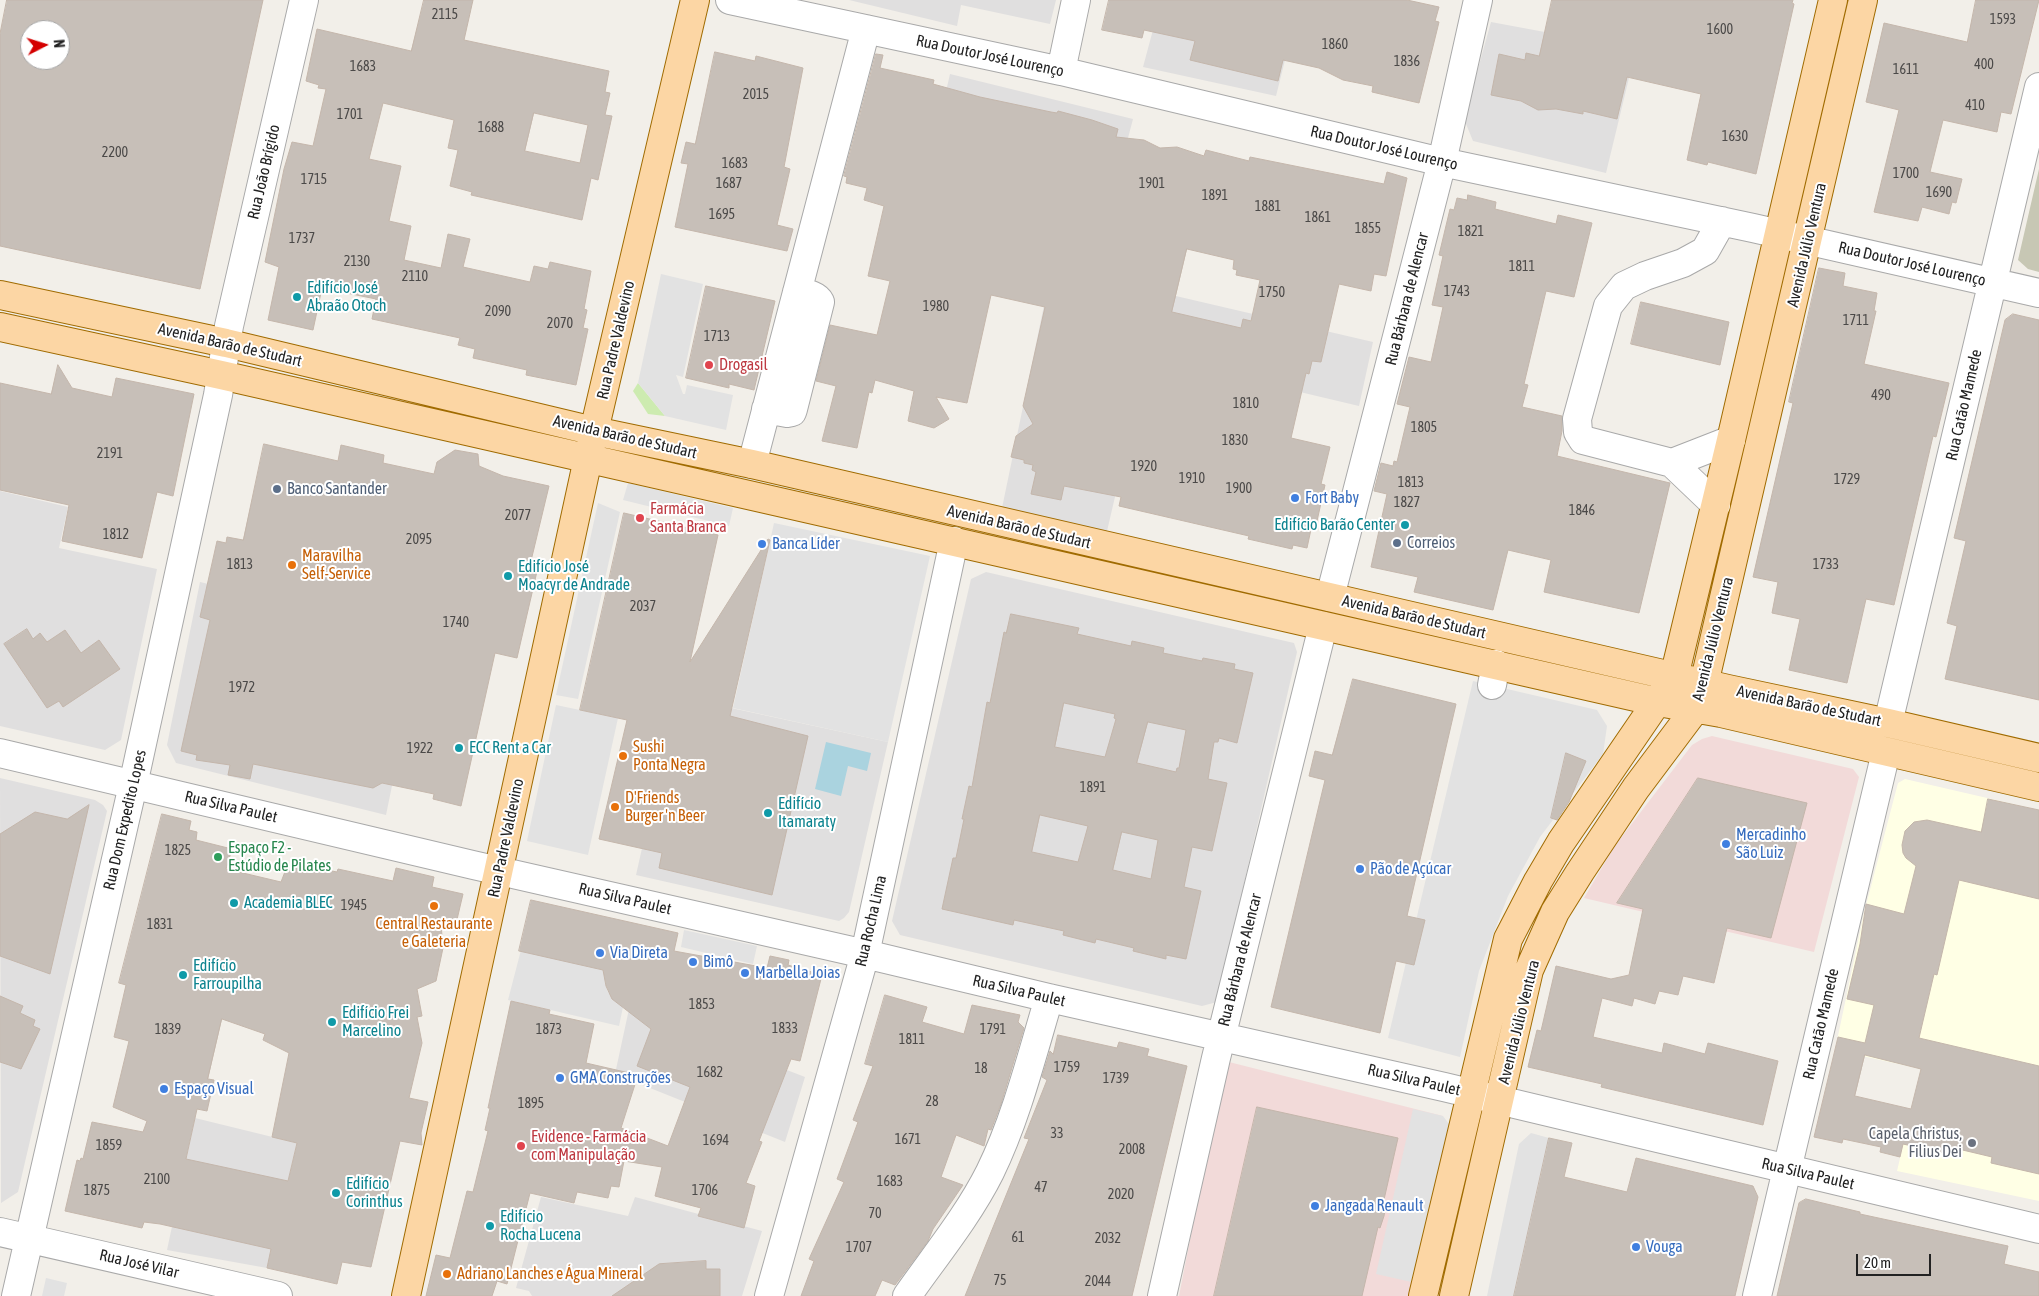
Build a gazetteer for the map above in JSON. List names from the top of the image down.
{
  "streets": {
    "main road": ["Avenida Júlio Ventura", "Rua Padre Valdevino", "Avenida Barão de Studart"],
    "street": [
      "Rua Doutor José Lourenço",
      "Rua João Brígido",
      "Rua Bárbara de Alencar",
      "Rua Catão Mamede",
      "Rua Silva Paulet",
      "Rua Dom Expedito Lopes",
      "Rua Rocha Lima",
      "Rua José Vilar"
    ]
  },
  "crossings": [
    ["Rua Doutor José Lourenço", "Avenida Júlio Ventura"],
    ["Rua Doutor José Lourenço", "Rua Bárbara de Alencar"],
    ["Rua Doutor José Lourenço", "Rua Catão Mamede"],
    ["Rua João Brígido", "Avenida Barão de Studart"],
    ["Rua João Brígido", "Rua Dom Expedito Lopes"],
    ["Avenida Júlio Ventura", "Avenida Barão de Studart"],
    ["Avenida Júlio Ventura", "Rua Silva Paulet"],
    ["Rua Bárbara de Alencar", "Avenida Barão de Studart"],
    ["Rua Bárbara de Alencar", "Rua Silva Paulet"],
    ["Rua Padre Valdevino", "Avenida Barão de Studart"],
    ["Rua Padre Valdevino", "Rua Silva Paulet"],
    ["Avenida Barão de Studart", "Rua Catão Mamede"],
    ["Avenida Barão de Studart", "Rua Dom Expedito Lopes"],
    ["Avenida Barão de Studart", "Rua Rocha Lima"],
    ["Rua Catão Mamede", "Rua Silva Paulet"],
    ["Rua Silva Paulet", "Rua Dom Expedito Lopes"],
    ["Rua Silva Paulet", "Rua Rocha Lima"],
    ["Rua Dom Expedito Lopes", "Rua José Vilar"]
  ],
  "places": [
    "Edifício José Abraão Otoch",
    "Drogasil",
    "Banco Santander",
    "Fort Baby",
    "Farmácia Santa Branca",
    "Edifício Barão Center",
    "Correios",
    "Banca Líder",
    "Maravilha Self-Service",
    "Edifício José Moacyr de Andrade",
    "ECC Rent a Car",
    "Sushi Ponta Negra",
    "D'Friends Burger 'n Beer",
    "Edifício Itamaraty",
    "Mercadinho São Luiz",
    "Espaço F2 - Estúdio de Pilates",
    "Pão de Açúcar",
    "Academia BLEC",
    "Central Restaurante e Galeteria",
    "Via Direta",
    "Bimô",
    "Marbella Joias",
    "Edifício Farroupilha",
    "Edifício Frei Marcelino",
    "GMA Construções",
    "Espaço Visual",
    "Capela Christus, Filius Dei",
    "Evidence - Farmácia com Manipulação",
    "Edifício Corinthus",
    "Jangada Renault",
    "Edifício Rocha Lucena",
    "Vouga",
    "Adriano Lanches e Água Mineral"
  ],
  "house_numbers": [
    "2115",
    "1593",
    "1600",
    "1860",
    "1836",
    "400",
    "1683",
    "1611",
    "2015",
    "410",
    "1701",
    "1688",
    "1630",
    "2200",
    "1683",
    "1700",
    "1715",
    "1687",
    "1901",
    "1690",
    "1891",
    "1881",
    "1695",
    "1861",
    "1855",
    "1821",
    "1737",
    "2130",
    "1811",
    "2110",
    "1743",
    "1750",
    "1980",
    "2090",
    "1711",
    "2070",
    "1713",
    "490",
    "1810",
    "1805",
    "1830",
    "2191",
    "1920",
    "1910",
    "1729",
    "1813",
    "1900",
    "1827",
    "1846",
    "2077",
    "1812",
    "2095",
    "1813",
    "1733",
    "2037",
    "1740",
    "1972",
    "1922",
    "1891",
    "1825",
    "1945",
    "1831",
    "1853",
    "1833",
    "1839",
    "1873",
    "1791",
    "1811",
    "1759",
    "18",
    "1682",
    "1739",
    "28",
    "1895",
    "33",
    "1671",
    "1694",
    "1859",
    "2008",
    "2100",
    "1683",
    "47",
    "1875",
    "1706",
    "2020",
    "70",
    "61",
    "2032",
    "1707",
    "75",
    "2044"
  ],
  "scale_bar": "20 m",
  "north": "right"
}
